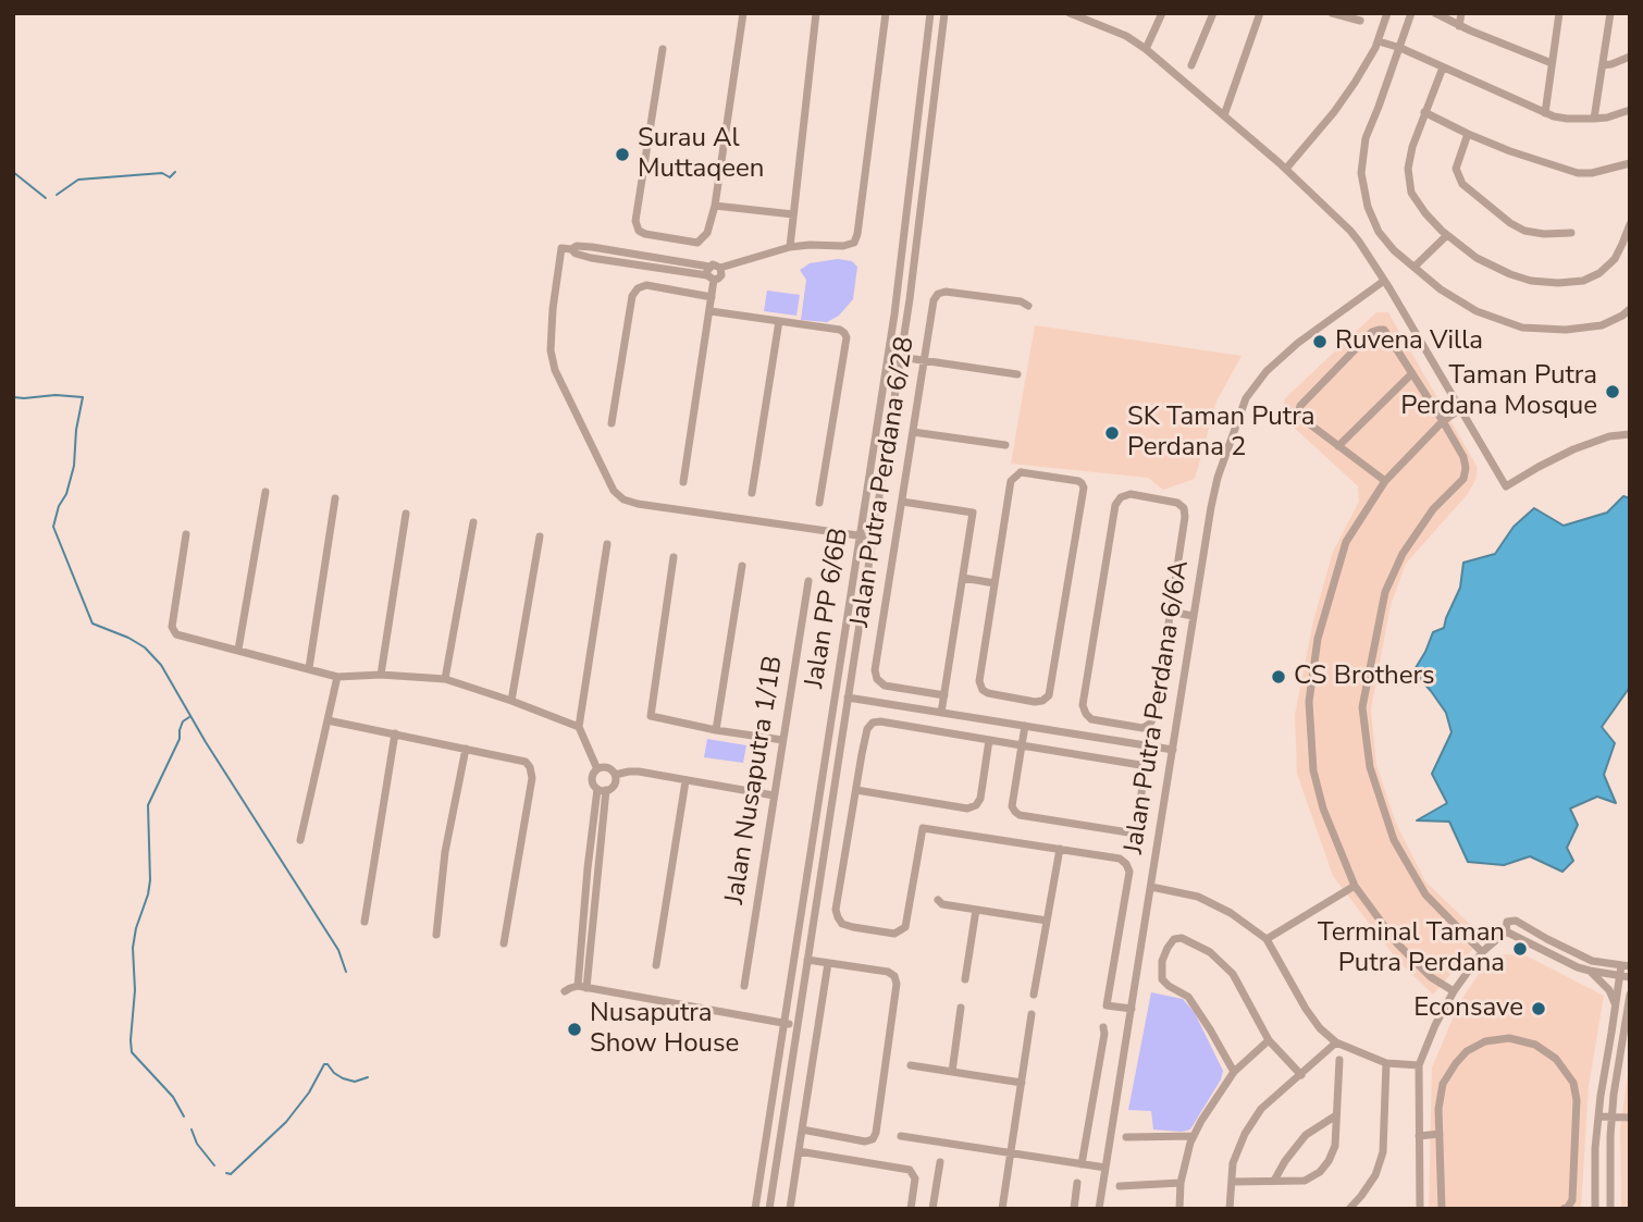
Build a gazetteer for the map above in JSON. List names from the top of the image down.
{
  "streets": {
    "street": [
      "Jalan Putra Perdana 6/28",
      "Jalan PP 6/6B",
      "Jalan Putra Perdana 6/6A",
      "Jalan Nusaputra 1/1B"
    ]
  },
  "places": [
    "Surau Al Muttaqeen",
    "Ruvena Villa",
    "Taman Putra Perdana Mosque",
    "SK Taman Putra Perdana 2",
    "CS Brothers",
    "Terminal Taman Putra Perdana",
    "Econsave",
    "Nusaputra Show House"
  ]
}
